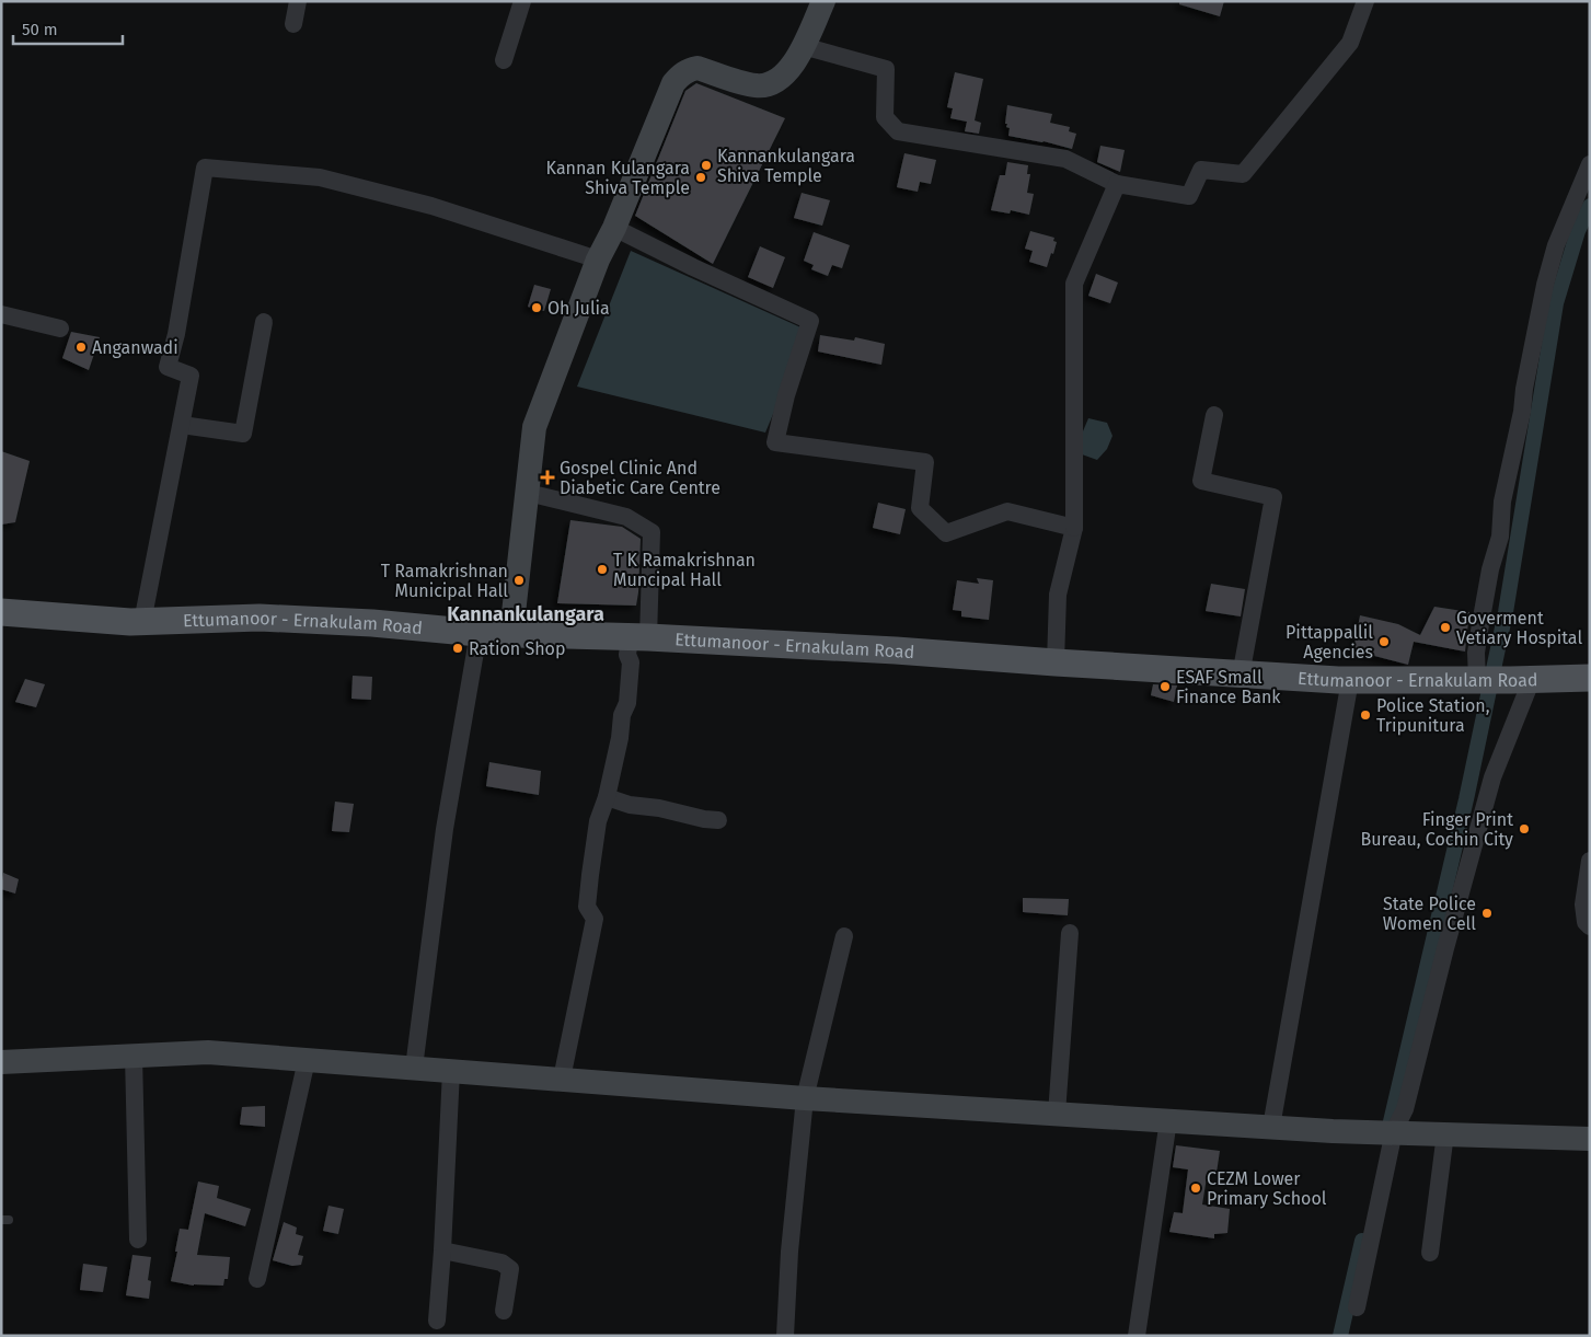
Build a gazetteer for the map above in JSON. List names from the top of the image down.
{
  "streets": {
    "main road": ["Ettumanoor - Ernakulam Road"]
  },
  "districts": ["Kannankulangara"],
  "places": {
    "other": [
      "Kannankulangara Shiva Temple",
      "Kannan Kulangara Shiva Temple",
      "Oh Julia",
      "Anganwadi",
      "T K Ramakrishnan Muncipal Hall",
      "T Ramakrishnan Municipal Hall",
      "Goverment Vetiary Hospital",
      "Pittappallil Agencies",
      "Ration Shop",
      "ESAF Small Finance Bank",
      "Police Station, Tripunitura",
      "Finger Print Bureau, Cochin City",
      "State Police Women Cell",
      "CEZM Lower Primary School"
    ],
    "health": ["Gospel Clinic And Diabetic Care Centre"]
  },
  "scale_bar": "50 m"
}
